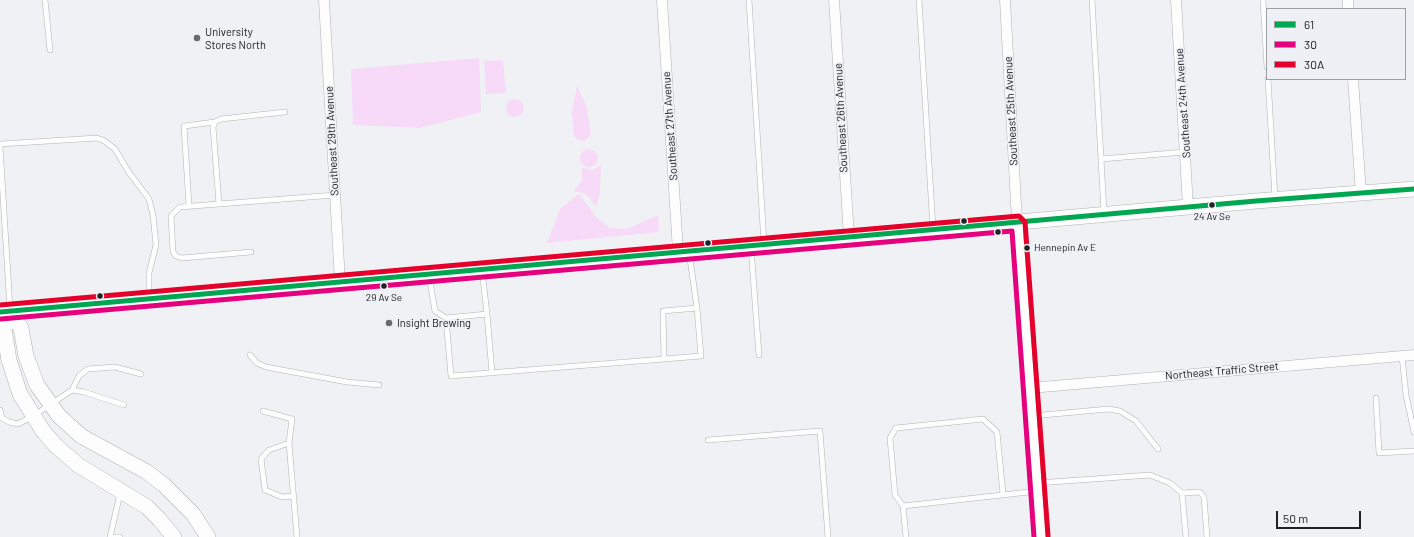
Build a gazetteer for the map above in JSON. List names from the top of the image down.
{
  "streets": {
    "street": [
      "Southeast 24th Avenue",
      "Southeast 25th Avenue",
      "Southeast 26th Avenue",
      "Southeast 27th Avenue",
      "Southeast 29th Avenue",
      "Northeast Traffic Street"
    ]
  },
  "crossings": [
    ["Southeast 25th Avenue", "Northeast Traffic Street"]
  ],
  "places": [
    "University Stores North",
    "24 Av Se",
    "Hennepin Av E",
    "29 Av Se",
    "Insight Brewing"
  ],
  "lines": ["transit line 61", "transit line 30A", "transit line 30"],
  "legend": ["61", "30", "30A"],
  "scale_bar": "50 m"
}
